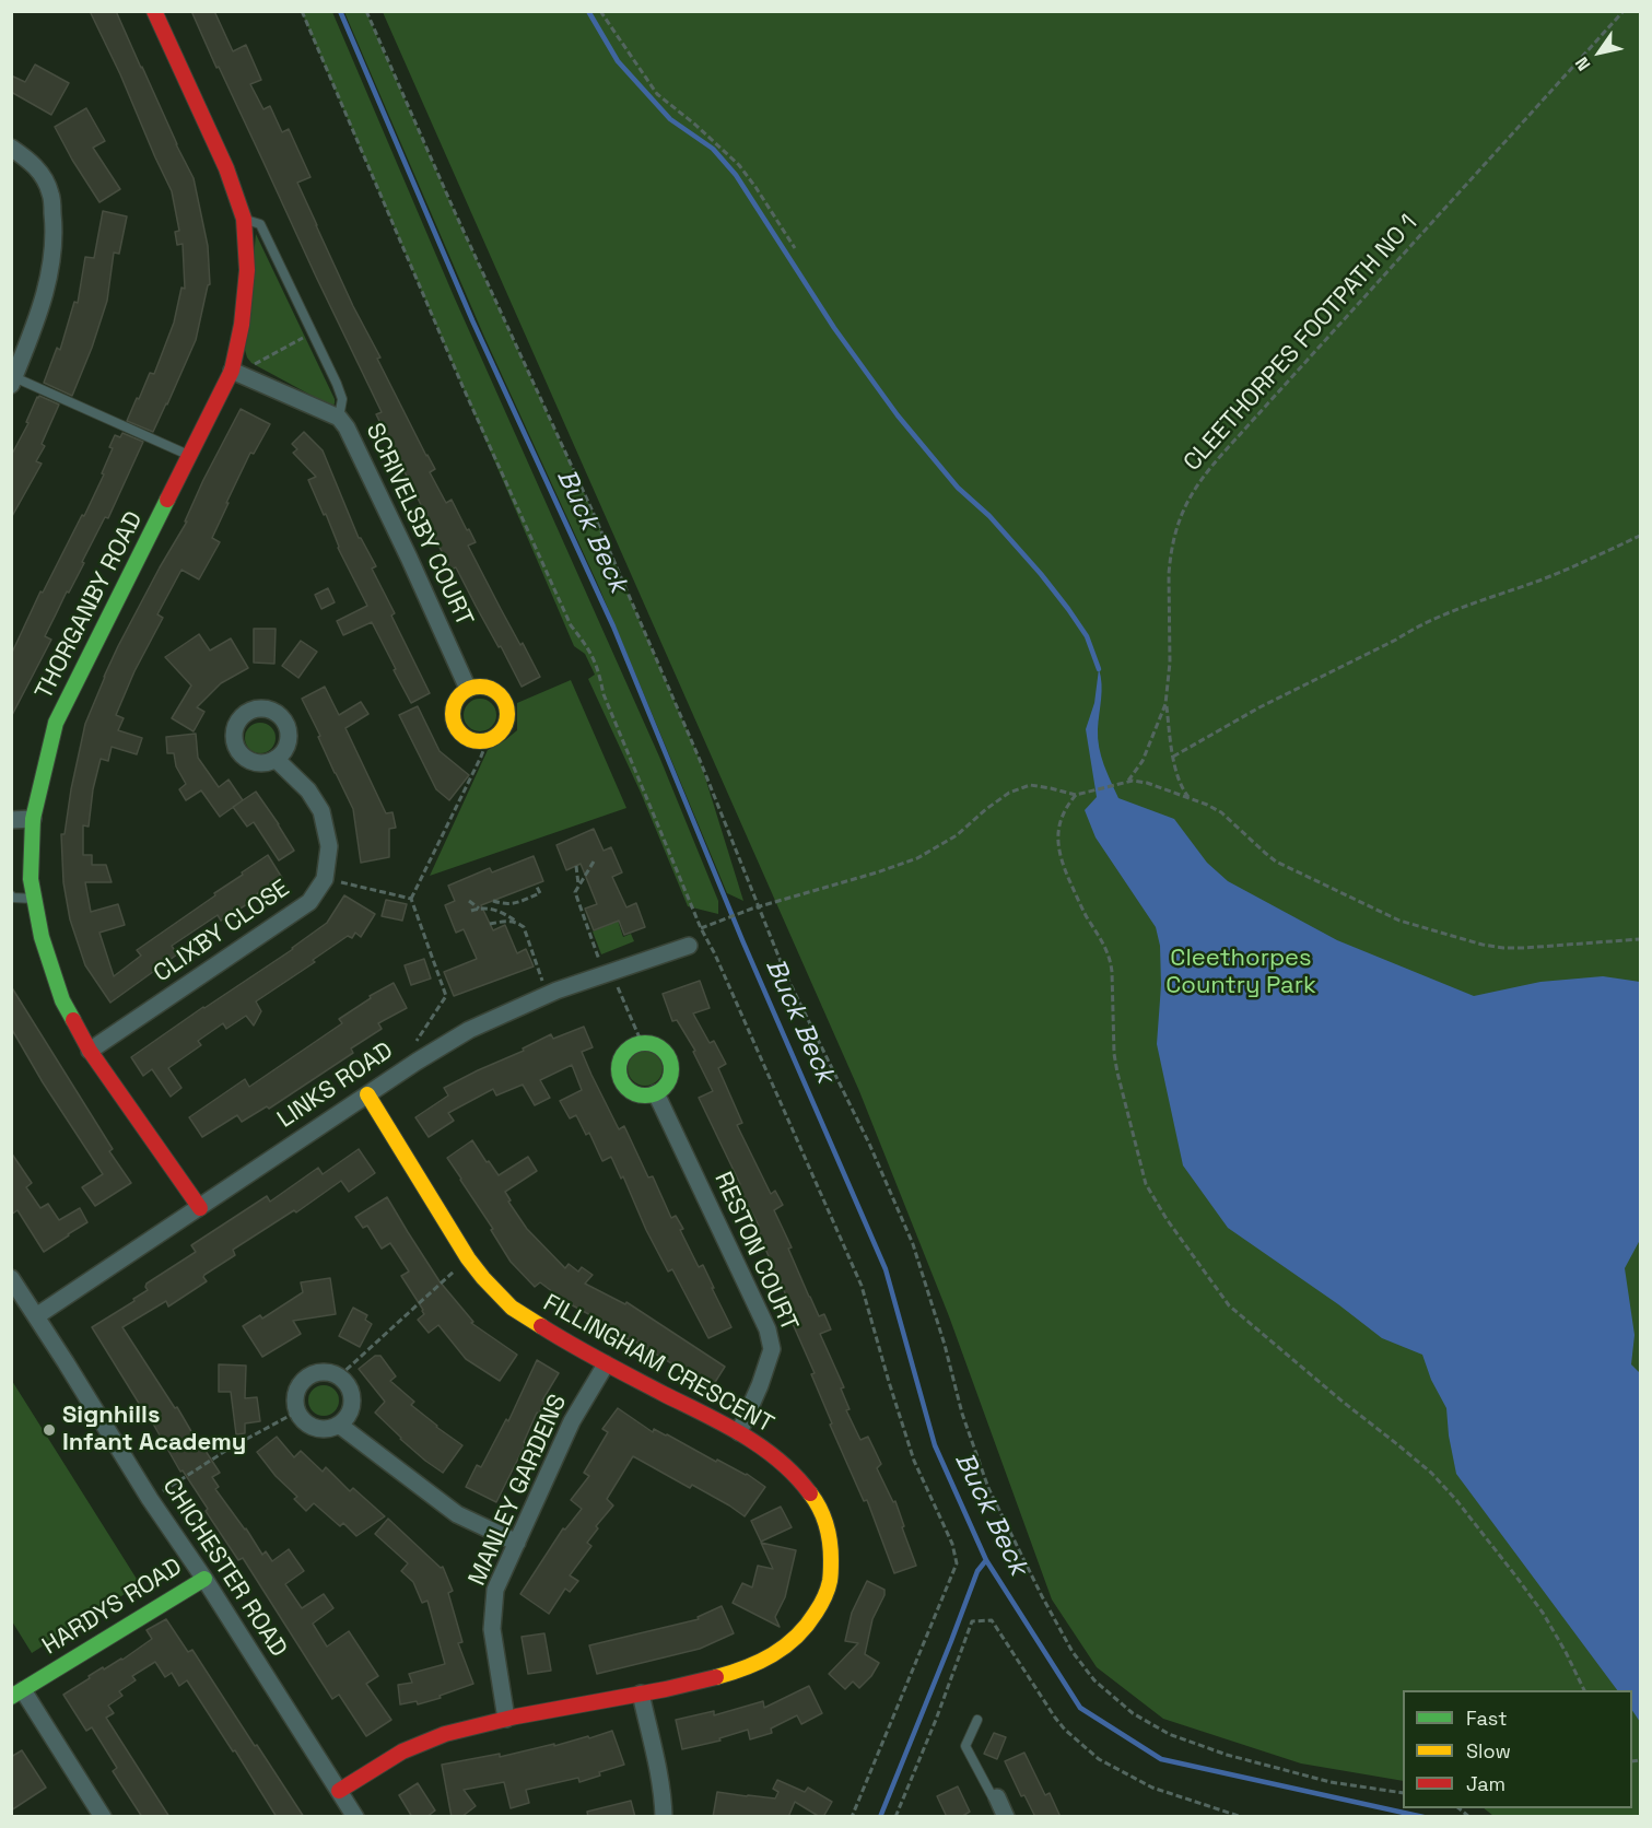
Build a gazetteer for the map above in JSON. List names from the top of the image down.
{
  "streets": {
    "street": [
      "SCRIVELSBY COURT",
      "THORGANBY ROAD",
      "CLIXBY CLOSE",
      "LINKS ROAD",
      "RESTON COURT",
      "FILLINGHAM CRESCENT",
      "MANLEY GARDENS",
      "CHICHESTER ROAD",
      "HARDYS ROAD"
    ],
    "path": ["CLEETHORPES FOOTPATH NO 1"]
  },
  "crossings": [
    ["SCRIVELSBY COURT", "THORGANBY ROAD"],
    ["THORGANBY ROAD", "CLIXBY CLOSE"],
    ["THORGANBY ROAD", "LINKS ROAD"],
    ["LINKS ROAD", "FILLINGHAM CRESCENT"],
    ["LINKS ROAD", "CHICHESTER ROAD"],
    ["RESTON COURT", "FILLINGHAM CRESCENT"],
    ["FILLINGHAM CRESCENT", "MANLEY GARDENS"],
    ["FILLINGHAM CRESCENT", "CHICHESTER ROAD"],
    ["CHICHESTER ROAD", "HARDYS ROAD"]
  ],
  "water": ["Buck Beck"],
  "parks": ["Cleethorpes Country Park"],
  "places": ["Signhills Infant Academy"],
  "legend": ["Fast", "Slow", "Jam"],
  "north": "bottom left"
}
